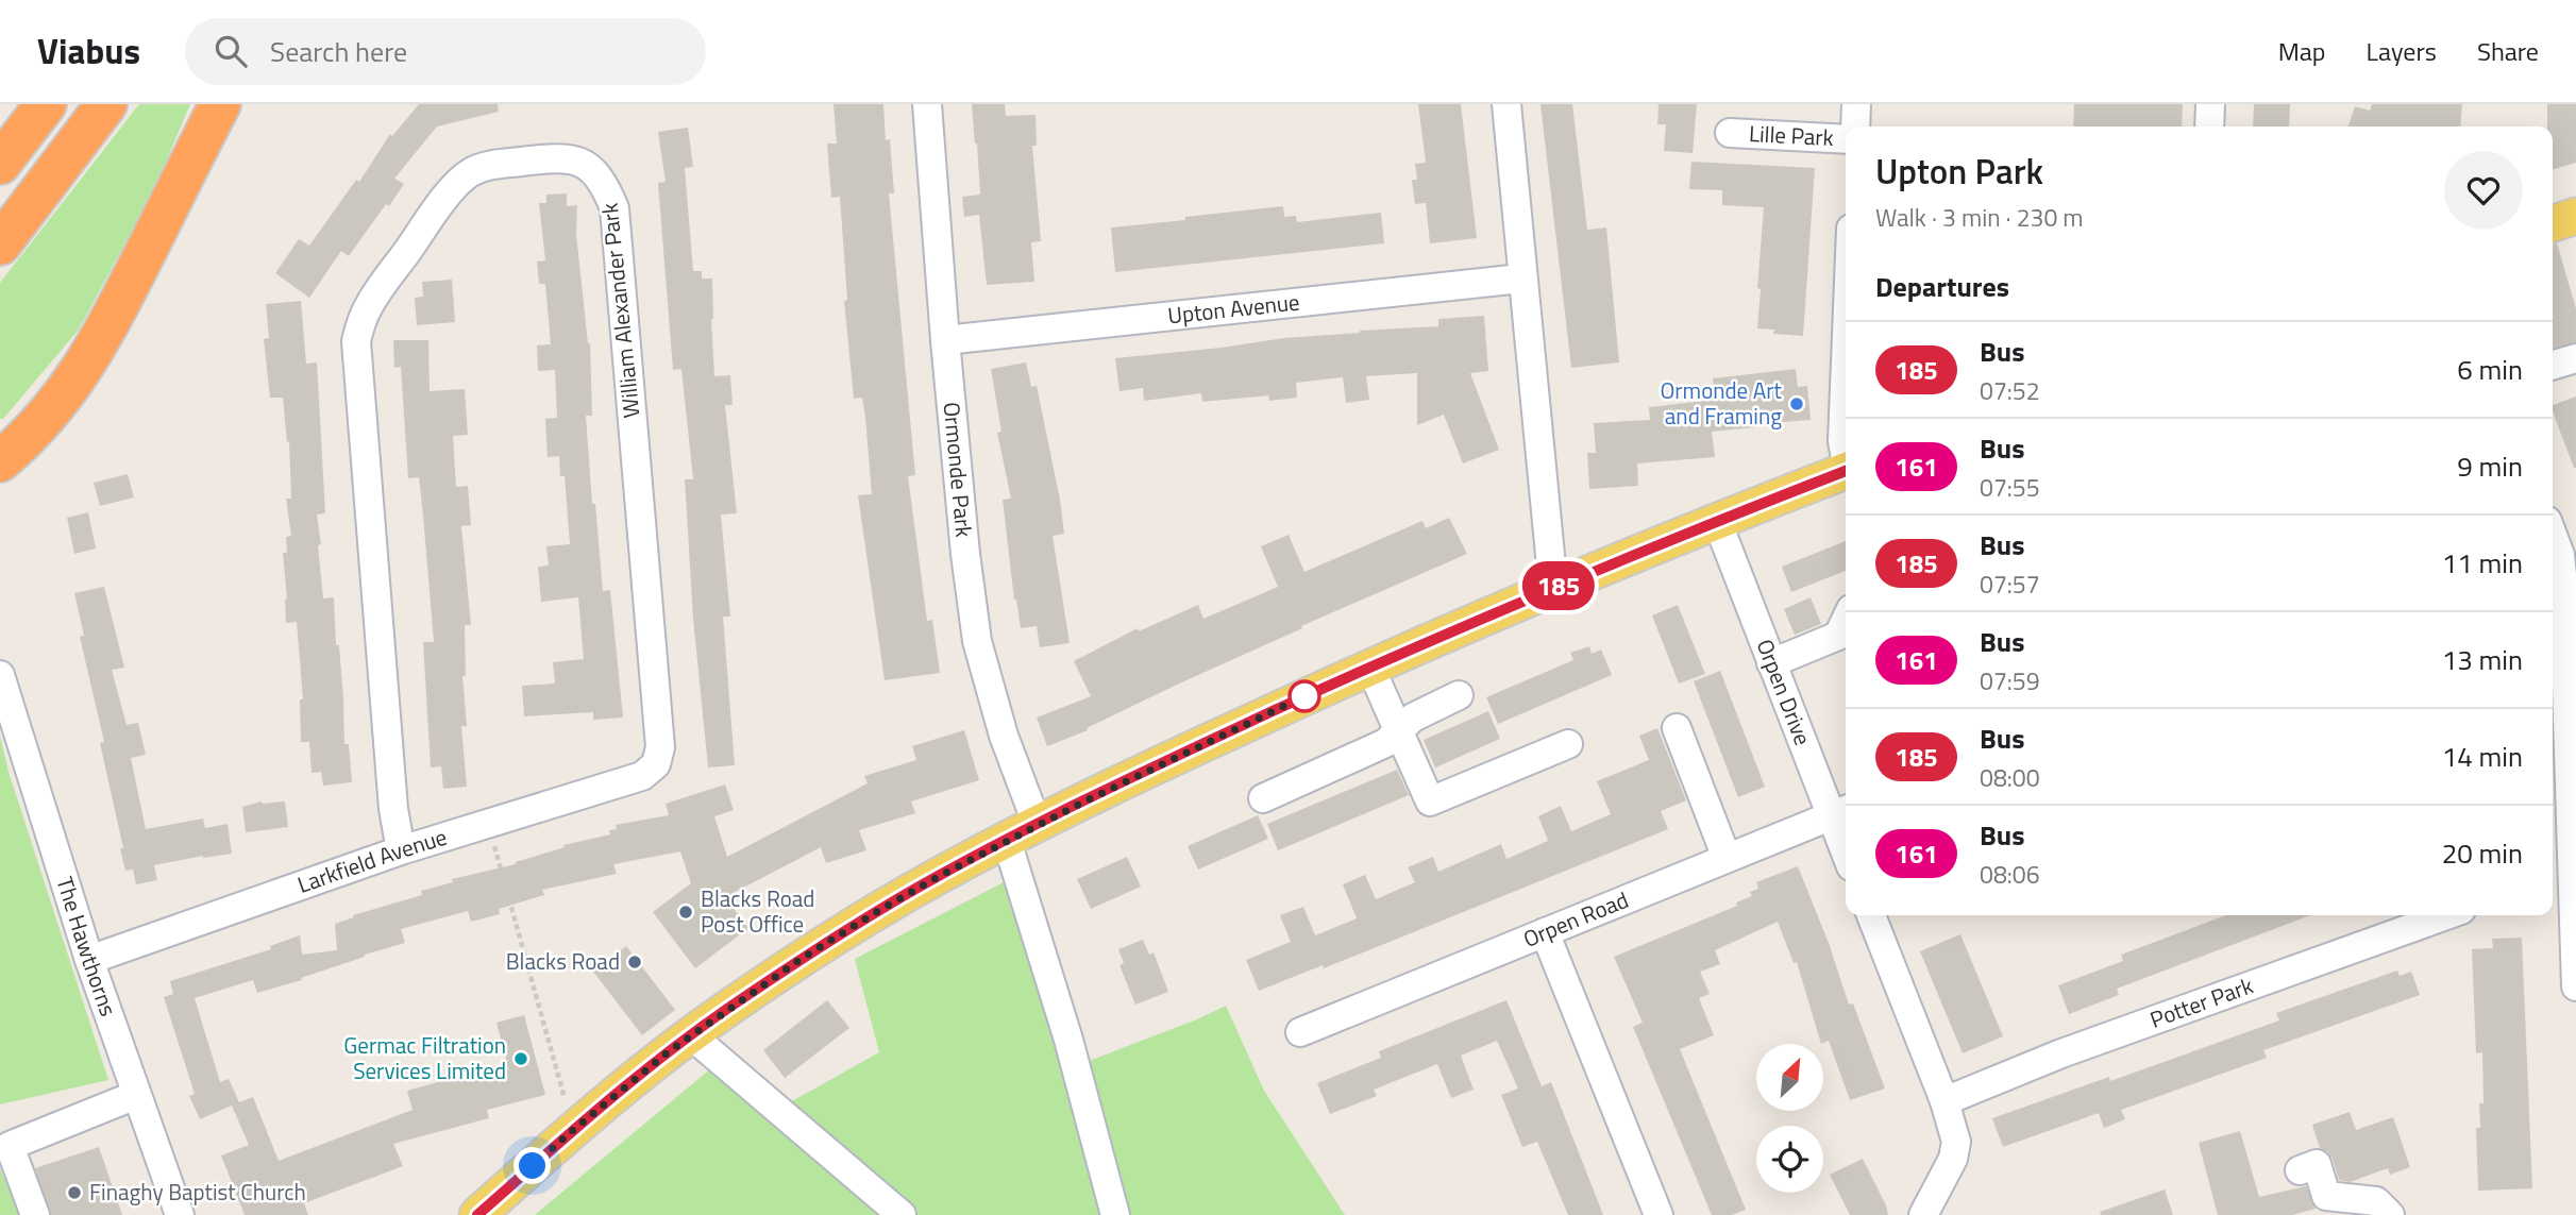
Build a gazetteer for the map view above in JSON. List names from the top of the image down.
{
  "streets": {
    "street": [
      "Lille Park",
      "Upton Avenue",
      "William Alexander Park",
      "Ormonde Park",
      "Orpen Drive",
      "Larkfield Avenue",
      "Orpen Road",
      "The Hawthorns",
      "Potter Park"
    ]
  },
  "crossings": [
    ["Upton Avenue", "Ormonde Park"],
    ["William Alexander Park", "Larkfield Avenue"],
    ["Orpen Drive", "Orpen Road"],
    ["Larkfield Avenue", "The Hawthorns"]
  ],
  "places": [
    "Ormonde Art and Framing",
    "Blacks Road Post Office",
    "Blacks Road",
    "Germac Filtration Services Limited",
    "Finaghy Baptist Church"
  ],
  "lines": ["bus line 185"],
  "north": "top right",
  "page": {
    "header": "Viabus",
    "search": "Search here",
    "nav": ["Map", "Layers", "Share"],
    "on_map": "185",
    "heading": [
      ["Upton Park", "Walk · 3 min · 230 m"],
      "Departures"
    ],
    "list": [
      {
        "mark": "185",
        "name": "Bus",
        "note": "07:52",
        "value": "6 min"
      },
      {
        "mark": "161",
        "name": "Bus",
        "note": "07:55",
        "value": "9 min"
      },
      {
        "mark": "185",
        "name": "Bus",
        "note": "07:57",
        "value": "11 min"
      },
      {
        "mark": "161",
        "name": "Bus",
        "note": "07:59",
        "value": "13 min"
      },
      {
        "mark": "185",
        "name": "Bus",
        "note": "08:00",
        "value": "14 min"
      },
      {
        "mark": "161",
        "name": "Bus",
        "note": "08:06",
        "value": "20 min"
      }
    ]
  }
}
